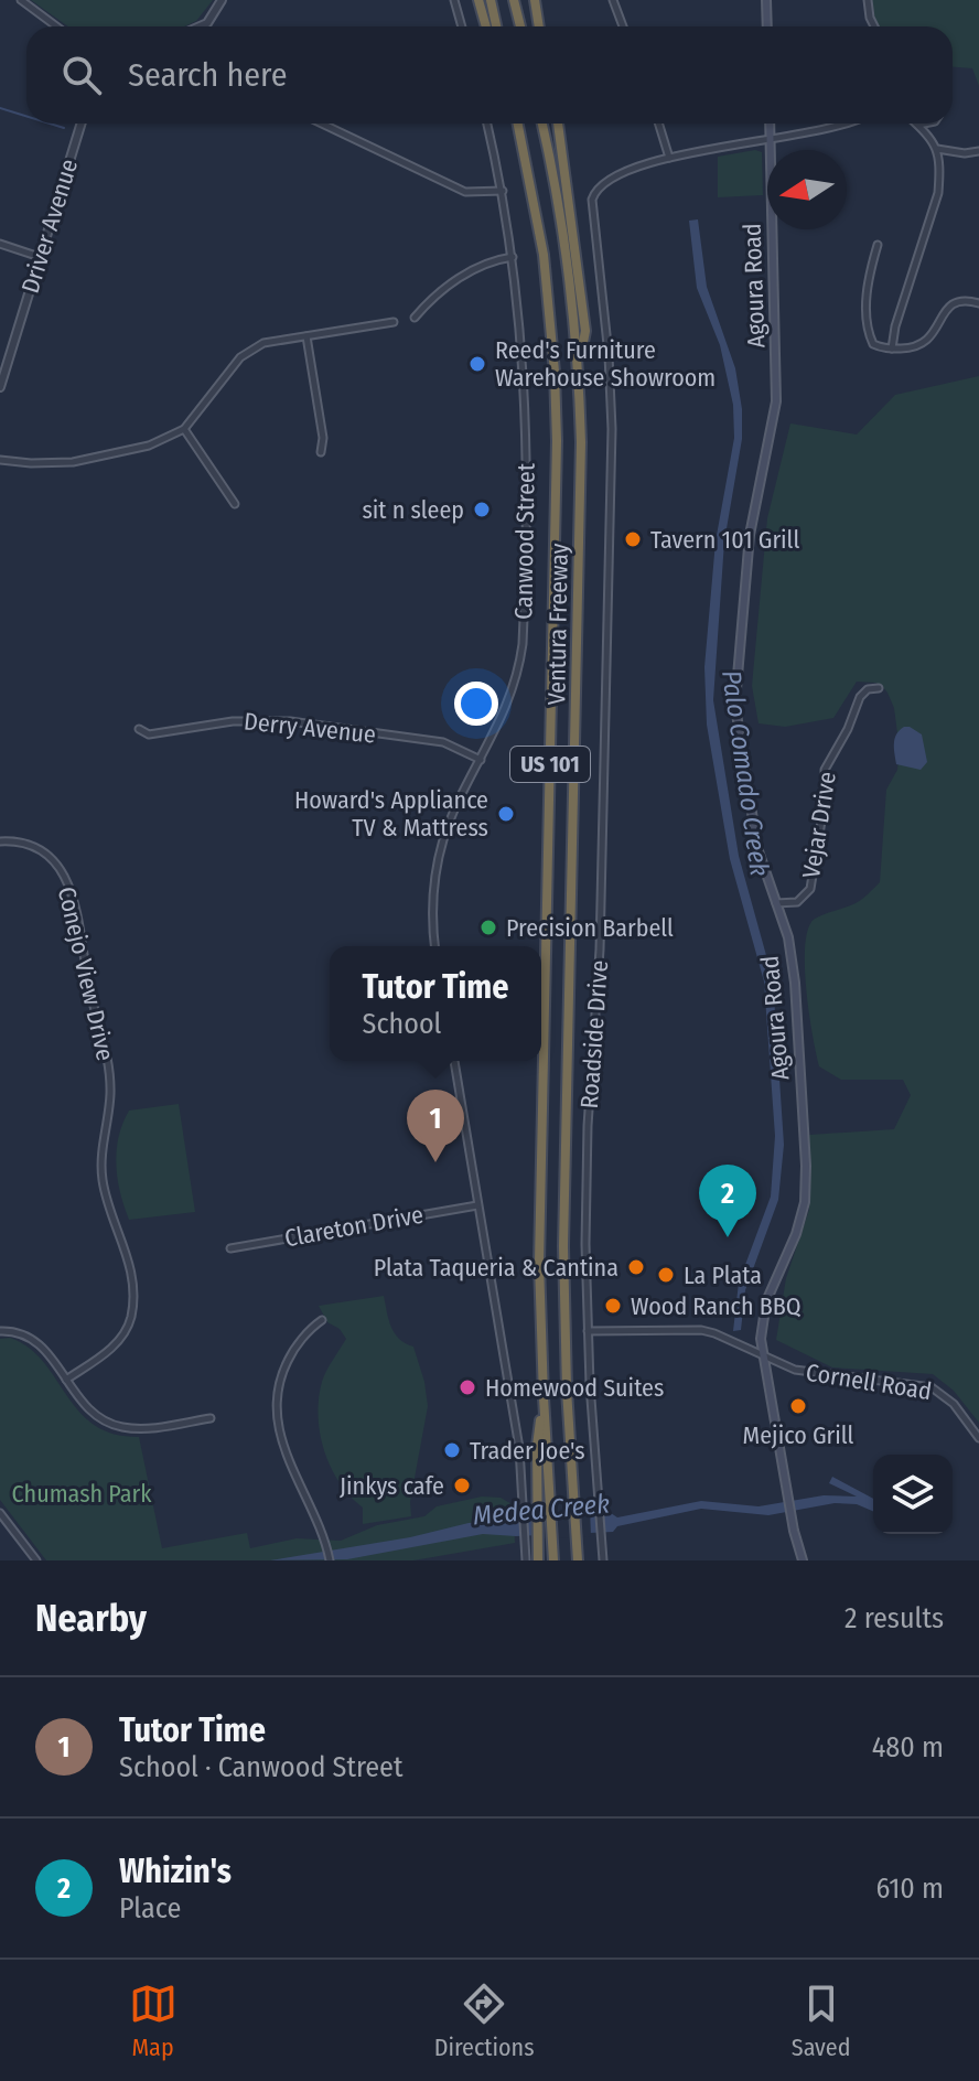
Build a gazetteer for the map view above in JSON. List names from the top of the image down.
{
  "streets": {
    "highway": ["Ventura Freeway", "US 101"],
    "main road": ["Agoura Road"],
    "street": [
      "Driver Avenue",
      "Canwood Street",
      "Derry Avenue",
      "Vejar Drive",
      "Conejo View Drive",
      "Roadside Drive",
      "Clareton Drive",
      "Cornell Road"
    ]
  },
  "crossings": [
    ["Agoura Road", "Vejar Drive"],
    ["Agoura Road", "Cornell Road"],
    ["Canwood Street", "Derry Avenue"],
    ["Roadside Drive", "Cornell Road"]
  ],
  "water": ["Palo Comado Creek", "Medea Creek"],
  "parks": ["Chumash Park"],
  "places": [
    "Reed's Furniture Warehouse Showroom",
    "sit n sleep",
    "Tavern 101 Grill",
    "Howard's Appliance TV & Mattress",
    "Precision Barbell",
    "Plata Taqueria & Cantina",
    "La Plata",
    "Wood Ranch BBQ",
    "Homewood Suites",
    "Mejico Grill",
    "Trader Joe's",
    "Jinkys cafe"
  ],
  "north": "left",
  "page": {
    "search": "Search here",
    "popup": ["Tutor Time", "School"],
    "pins": ["1", "2"],
    "heading": ["Nearby", "2 results"],
    "list": [
      {
        "mark": "1",
        "name": "Tutor Time",
        "note": "School · Canwood Street",
        "value": "480 m"
      },
      {
        "mark": "2",
        "name": "Whizin's",
        "note": "Place",
        "value": "610 m"
      }
    ],
    "nav": ["Map", "Directions", "Saved"]
  }
}
